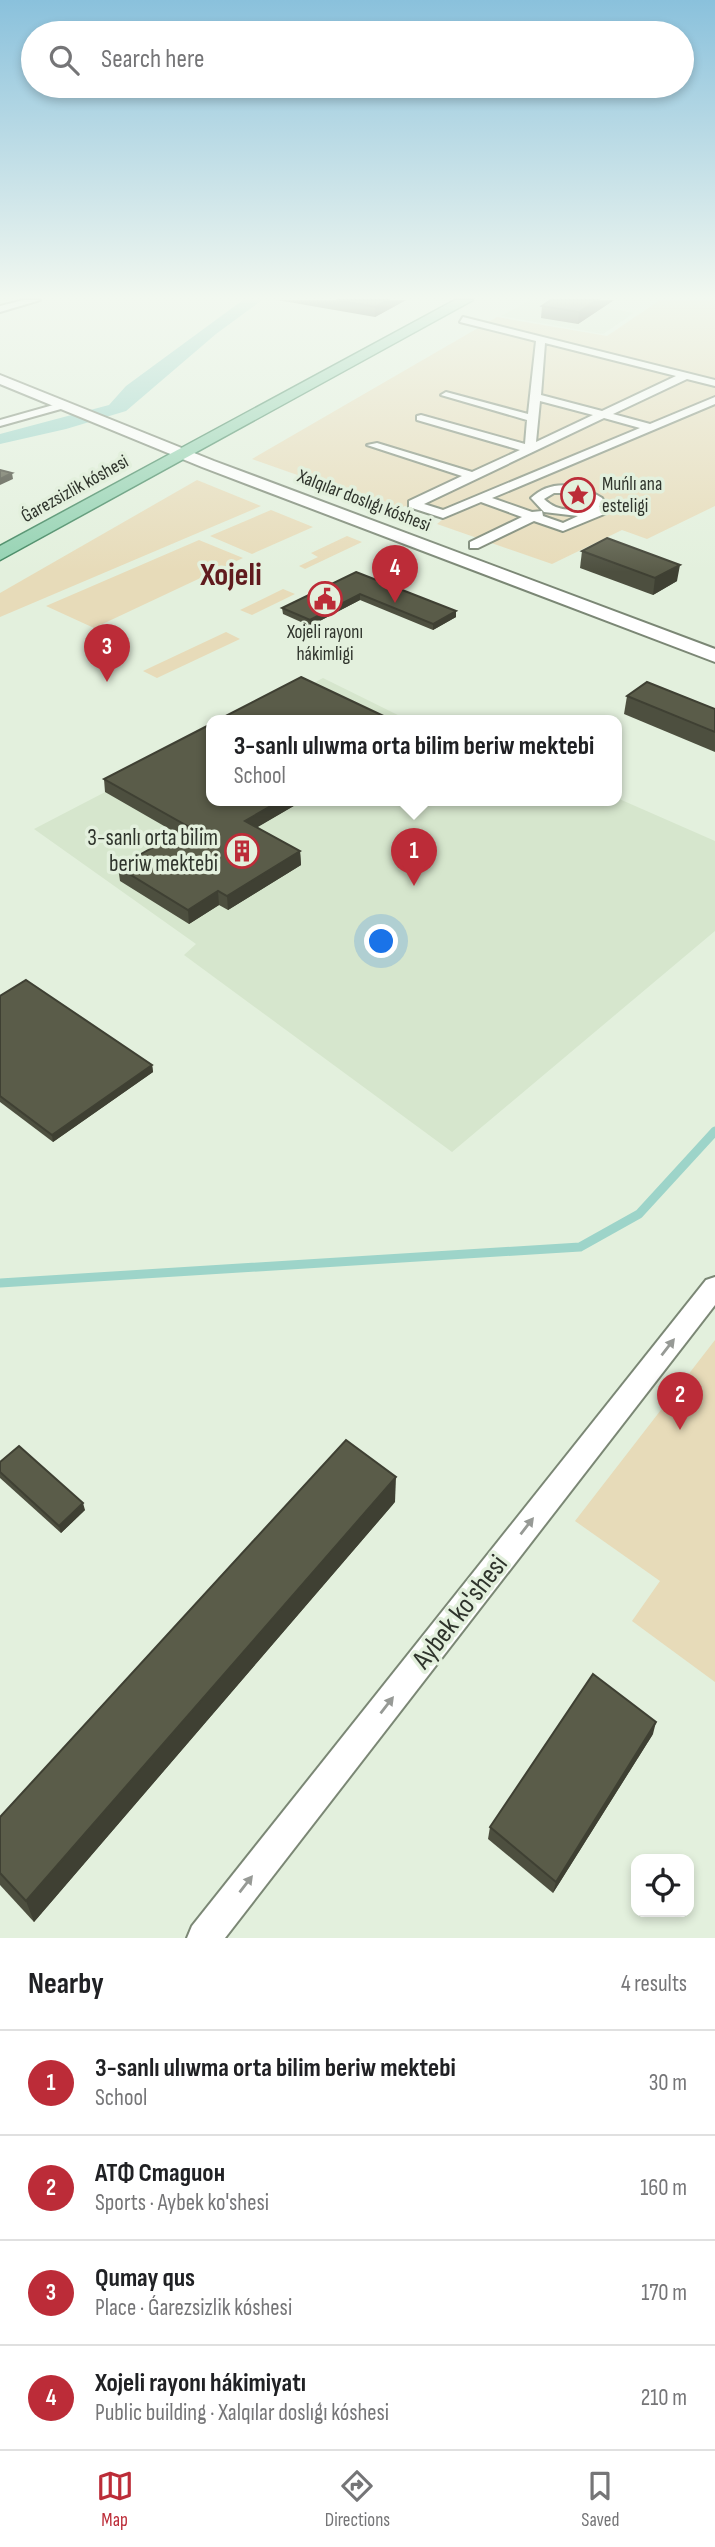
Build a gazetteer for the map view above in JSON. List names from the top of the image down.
{
  "streets": {
    "main road": ["Ǵarezsizlik kóshesi"],
    "street": ["Xalqılar doslıǵı kóshesi", "Aybek ko'shesi"]
  },
  "crossings": [
    ["Ǵarezsizlik kóshesi", "Xalqılar doslıǵı kóshesi"]
  ],
  "one_way": ["Aybek ko'shesi"],
  "districts": ["Xojeli"],
  "places": {
    "place": ["Muńlı ana esteligi"],
    "public building": ["Xojeli rayonı hákimligi"],
    "building": ["3-sanlı orta bilim beriw mektebi"]
  },
  "page": {
    "search": "Search here",
    "pins": [
      "4",
      "3",
      "1",
      "2"
    ],
    "popup": ["3-sanlı ulıwma orta bilim beriw mektebi", "School"],
    "heading": ["Nearby", "4 results"],
    "list": [
      {
        "mark": "1",
        "name": "3-sanlı ulıwma orta bilim beriw mektebi",
        "note": "School",
        "value": "30 m"
      },
      {
        "mark": "2",
        "name": "АТФ Стадион",
        "note": "Sports · Aybek ko'shesi",
        "value": "160 m"
      },
      {
        "mark": "3",
        "name": "Qumay qus",
        "note": "Place · Ǵarezsizlik kóshesi",
        "value": "170 m"
      },
      {
        "mark": "4",
        "name": "Xojeli rayonı hákimiyatı",
        "note": "Public building · Xalqılar doslıǵı kóshesi",
        "value": "210 m"
      }
    ],
    "nav": ["Map", "Directions", "Saved"]
  }
}
